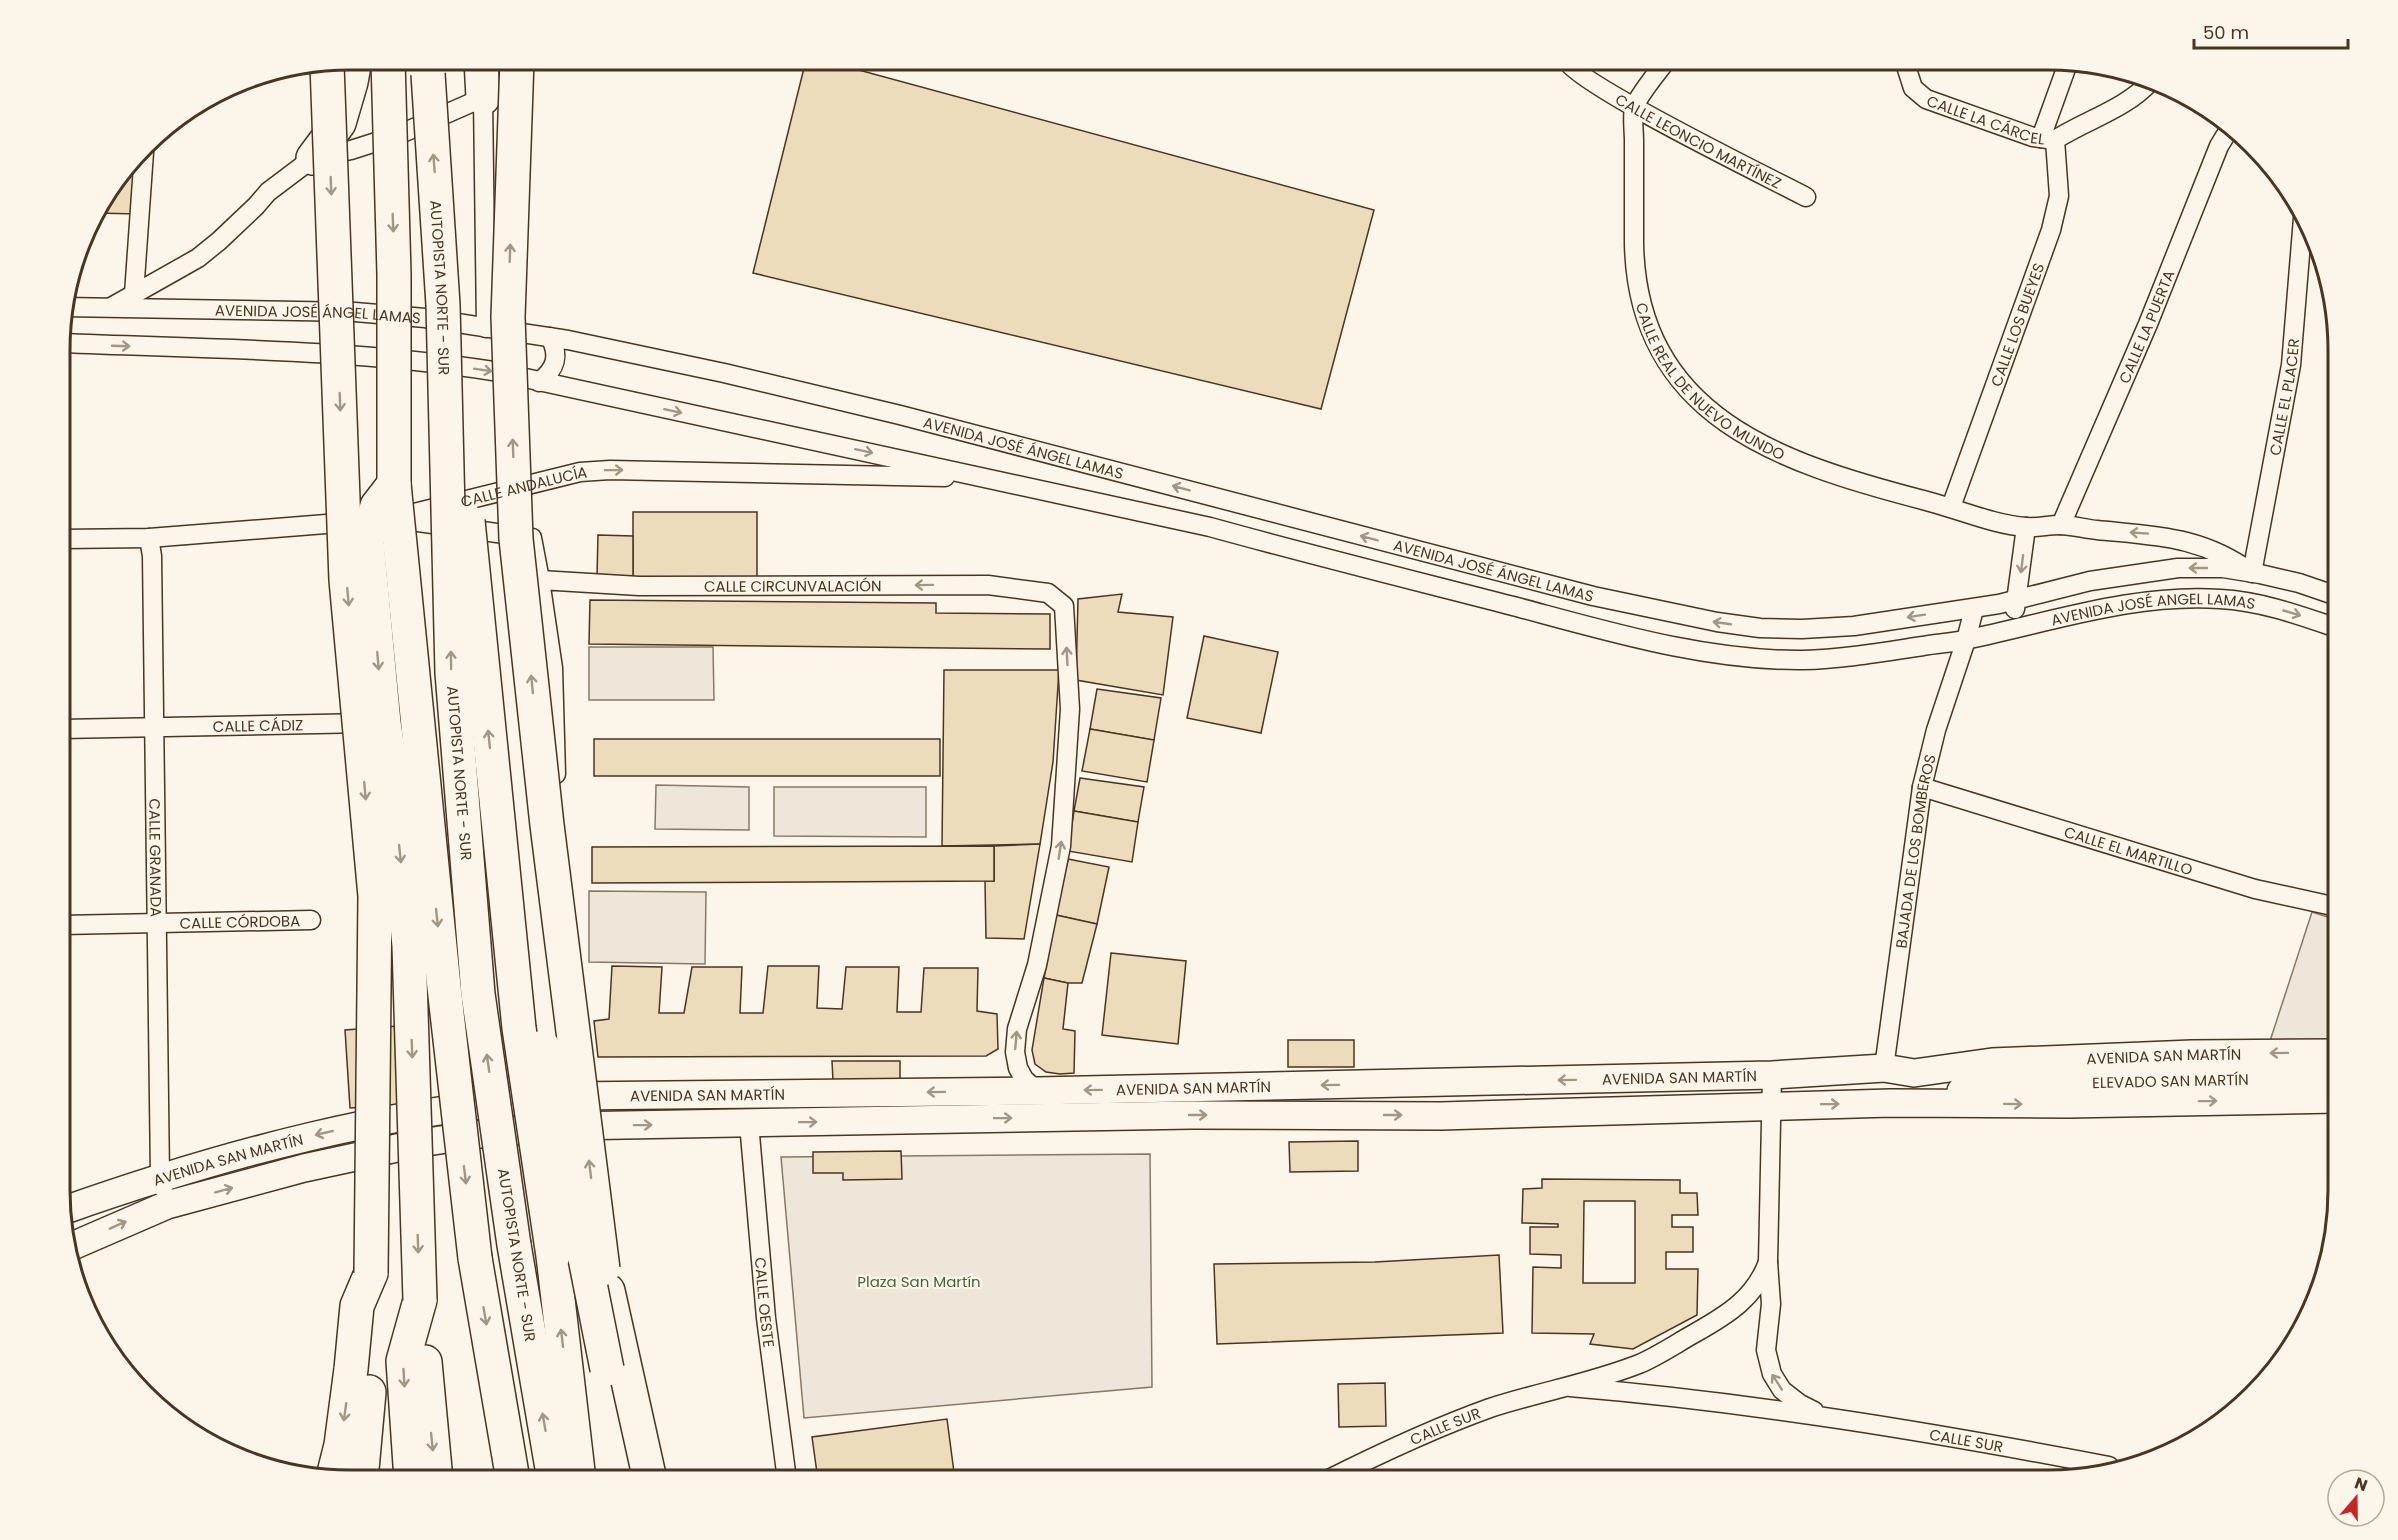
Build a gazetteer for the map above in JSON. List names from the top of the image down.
{
  "streets": {
    "highway": ["AUTOPISTA NORTE - SUR"],
    "main road": ["AVENIDA SAN MARTÍN", "ELEVADO SAN MARTÍN"],
    "street": [
      "CALLE LA CÁRCEL",
      "CALLE LEONCIO MARTÍNEZ",
      "AVENIDA JOSÉ ÁNGEL LAMAS",
      "CALLE LOS BUEYES",
      "CALLE LA PUERTA",
      "CALLE REAL DE NUEVO MUNDO",
      "CALLE EL PLACER",
      "CALLE ANDALUCÍA",
      "CALLE CIRCUNVALACIÓN",
      "AVENIDA JOSÉ ANGEL LAMAS",
      "CALLE CÁDIZ",
      "CALLE EL MARTILLO",
      "BAJADA DE LOS BOMBEROS",
      "CALLE GRANADA",
      "CALLE CÓRDOBA",
      "CALLE OESTE",
      "CALLE SUR"
    ]
  },
  "crossings": [
    ["CALLE LA CÁRCEL", "CALLE LOS BUEYES"],
    ["CALLE LEONCIO MARTÍNEZ", "CALLE REAL DE NUEVO MUNDO"],
    ["AVENIDA JOSÉ ÁNGEL LAMAS", "CALLE ANDALUCÍA"],
    ["AVENIDA JOSÉ ÁNGEL LAMAS", "AVENIDA JOSÉ ANGEL LAMAS"],
    ["AVENIDA JOSÉ ÁNGEL LAMAS", "BAJADA DE LOS BOMBEROS"],
    ["CALLE LOS BUEYES", "CALLE REAL DE NUEVO MUNDO"],
    ["CALLE LA PUERTA", "CALLE REAL DE NUEVO MUNDO"],
    ["CALLE REAL DE NUEVO MUNDO", "CALLE EL PLACER"],
    ["CALLE REAL DE NUEVO MUNDO", "AVENIDA JOSÉ ANGEL LAMAS"],
    ["CALLE EL PLACER", "AVENIDA JOSÉ ANGEL LAMAS"],
    ["CALLE ANDALUCÍA", "CALLE GRANADA"],
    ["CALLE CIRCUNVALACIÓN", "AVENIDA SAN MARTÍN"],
    ["AVENIDA JOSÉ ANGEL LAMAS", "BAJADA DE LOS BOMBEROS"],
    ["CALLE CÁDIZ", "CALLE GRANADA"],
    ["CALLE EL MARTILLO", "BAJADA DE LOS BOMBEROS"],
    ["BAJADA DE LOS BOMBEROS", "AVENIDA SAN MARTÍN"],
    ["CALLE GRANADA", "CALLE CÓRDOBA"],
    ["CALLE GRANADA", "AVENIDA SAN MARTÍN"],
    ["AVENIDA SAN MARTÍN", "CALLE OESTE"],
    ["AVENIDA SAN MARTÍN", "CALLE SUR"]
  ],
  "one_way": ["CALLE ANDALUCÍA"],
  "parks": ["Plaza San Martín"],
  "scale_bar": "50 m",
  "north": "top"
}
